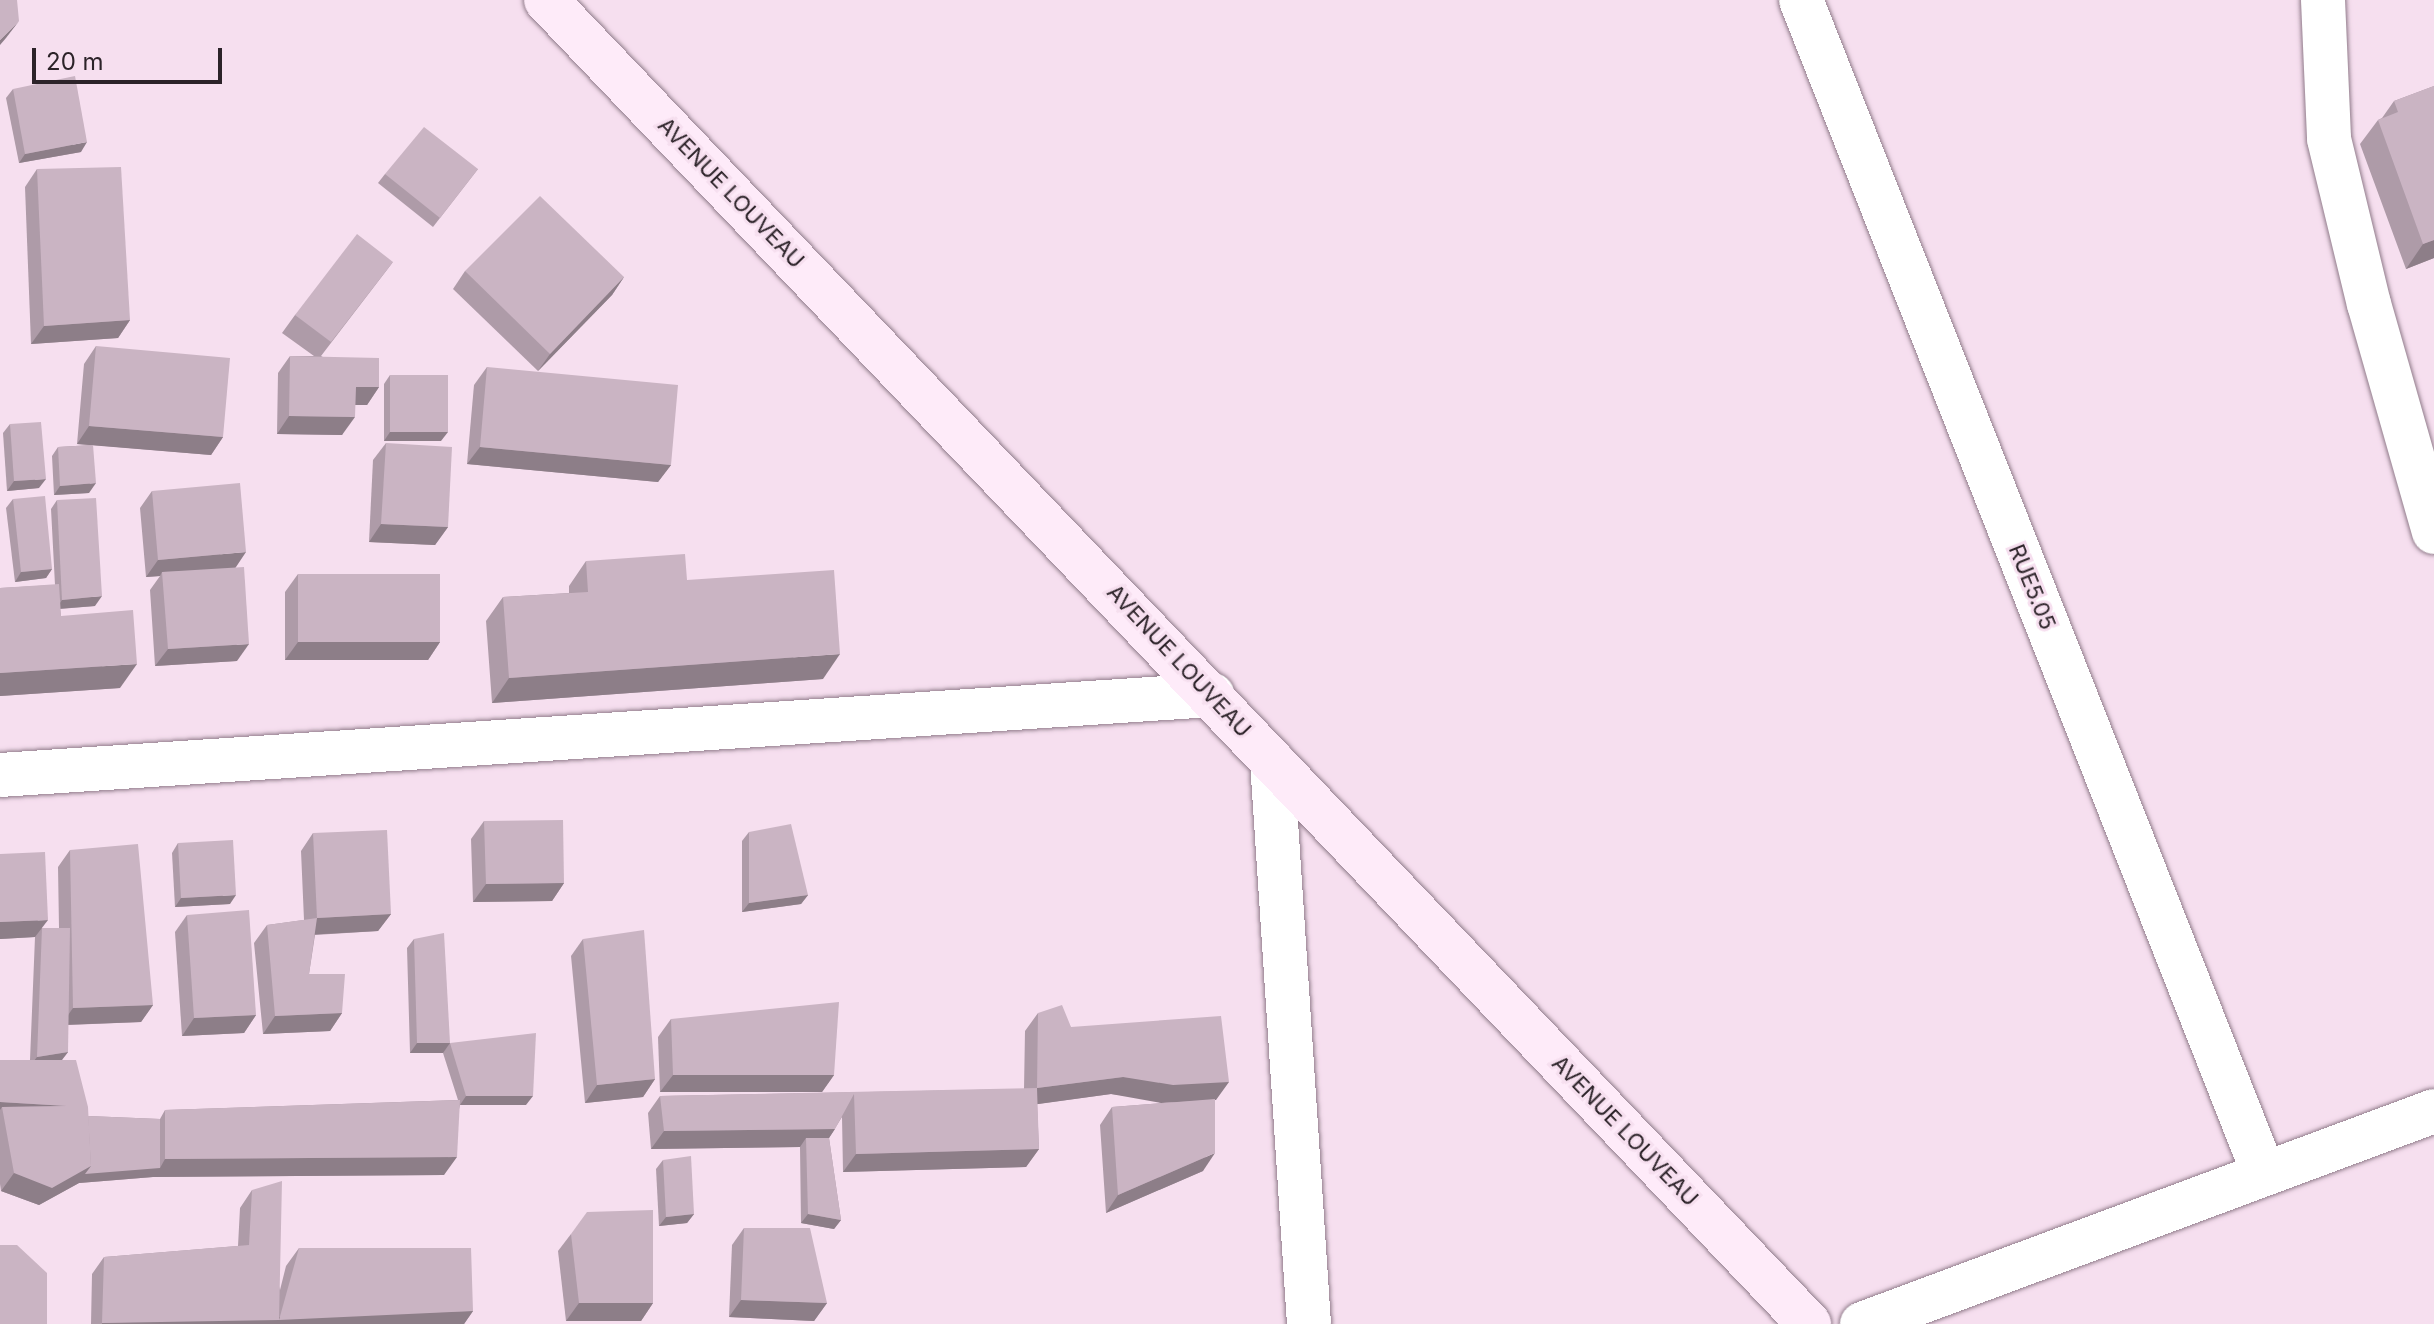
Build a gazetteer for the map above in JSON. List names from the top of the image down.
{
  "streets": {
    "main road": ["AVENUE LOUVEAU"],
    "street": ["RUE5.05"]
  },
  "scale_bar": "20 m"
}
